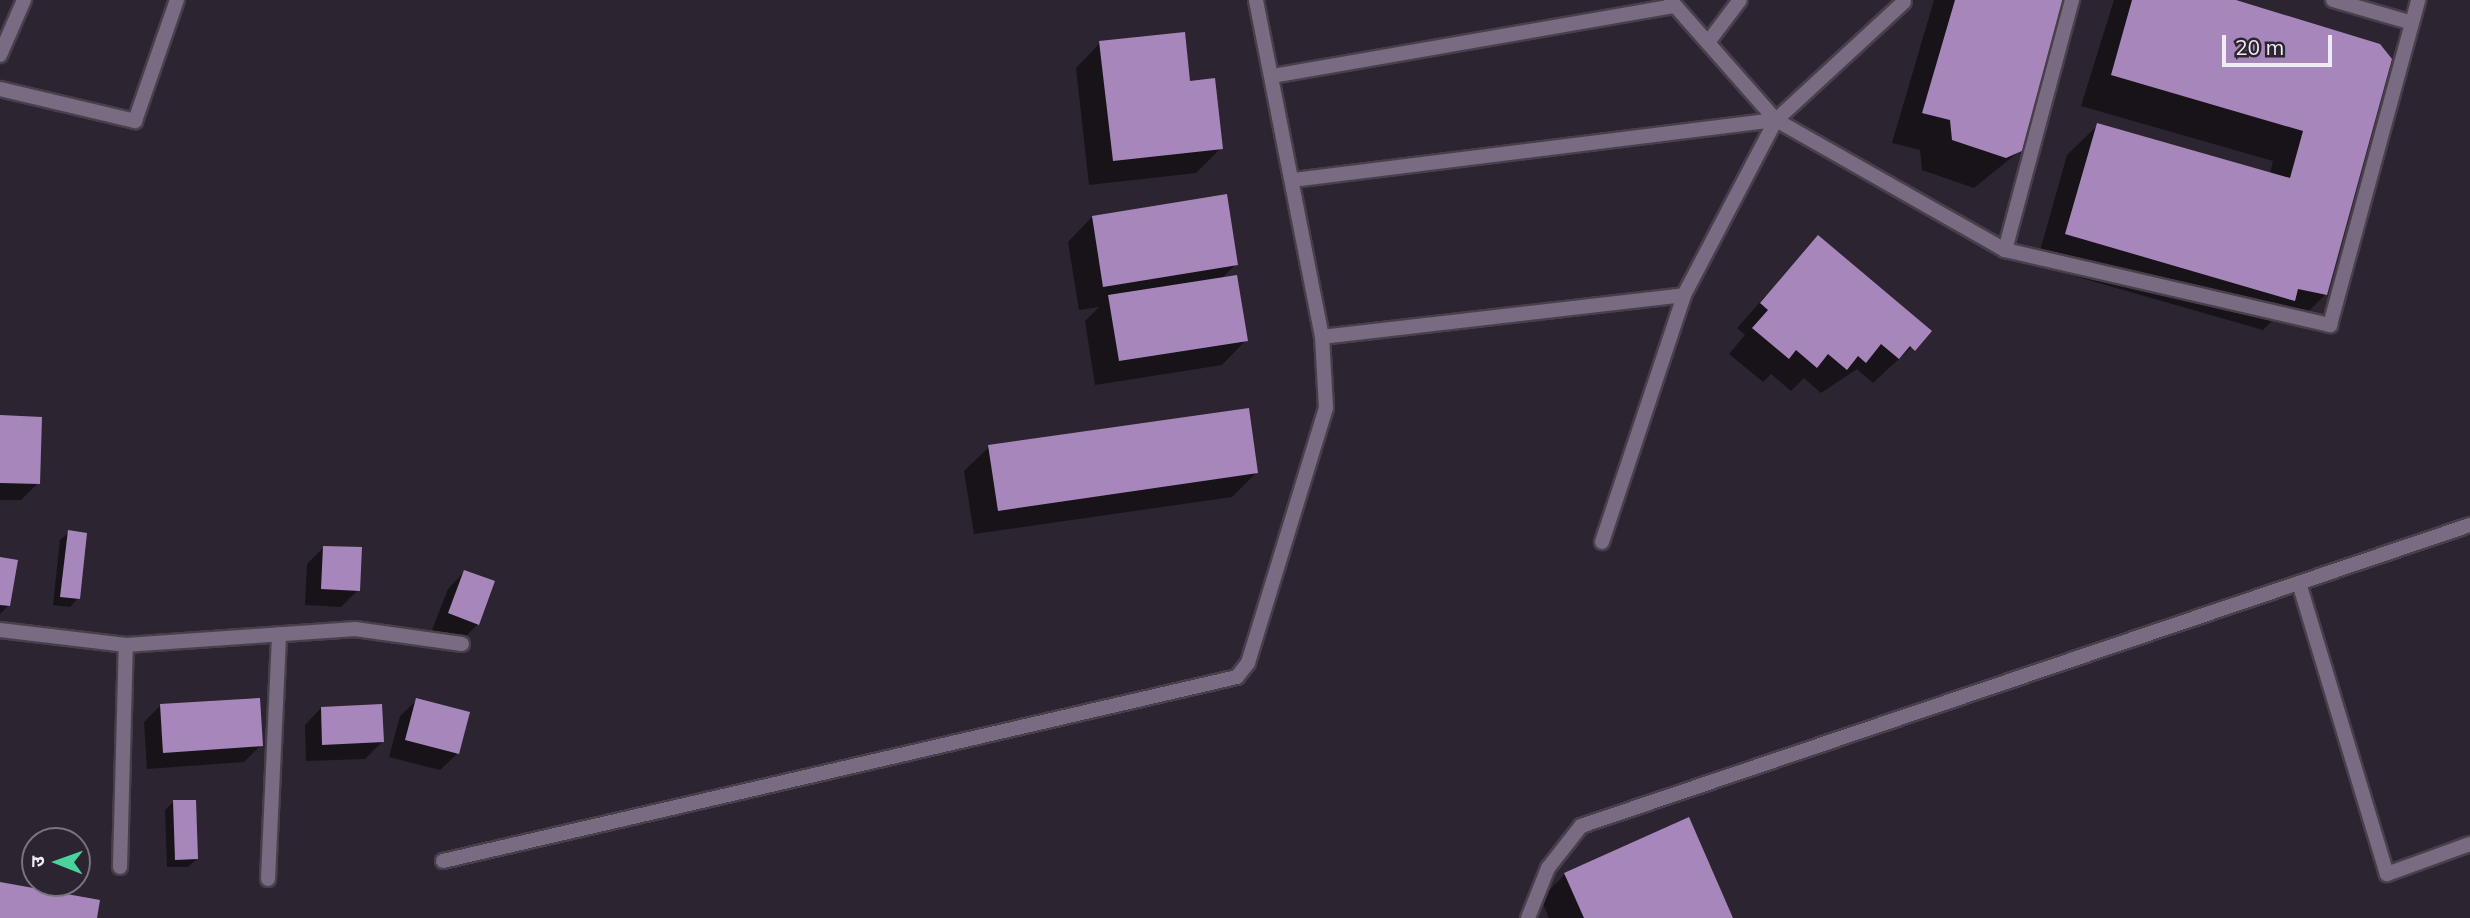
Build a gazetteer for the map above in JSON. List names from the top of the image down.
{
  "scale_bar": "20 m",
  "north": "left"
}
